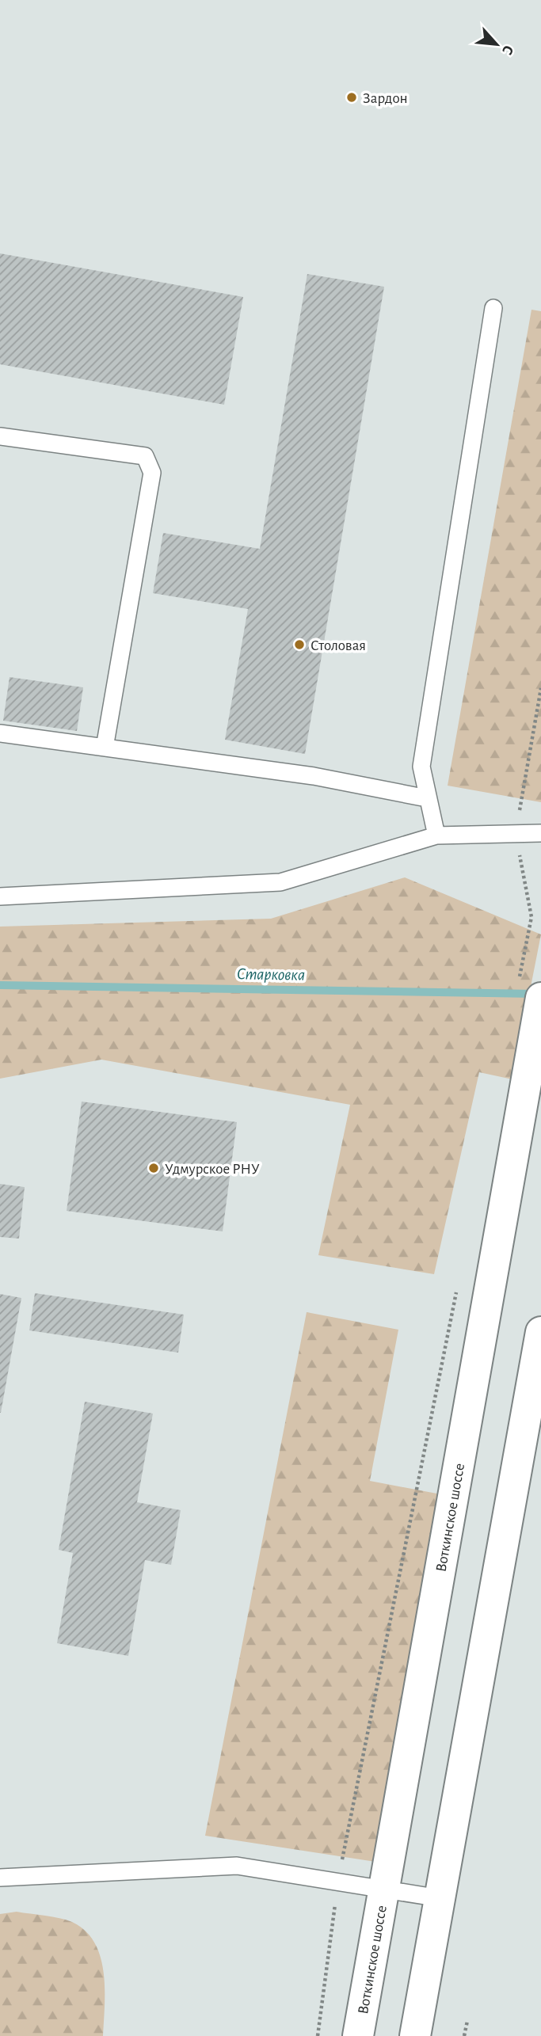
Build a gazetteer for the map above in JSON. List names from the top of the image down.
{
  "streets": {
    "main road": ["Воткинское шоссе"]
  },
  "water": ["Старковка"],
  "places": ["Зардон", "Столовая", "Удмурское РНУ"],
  "north": "bottom right"
}
